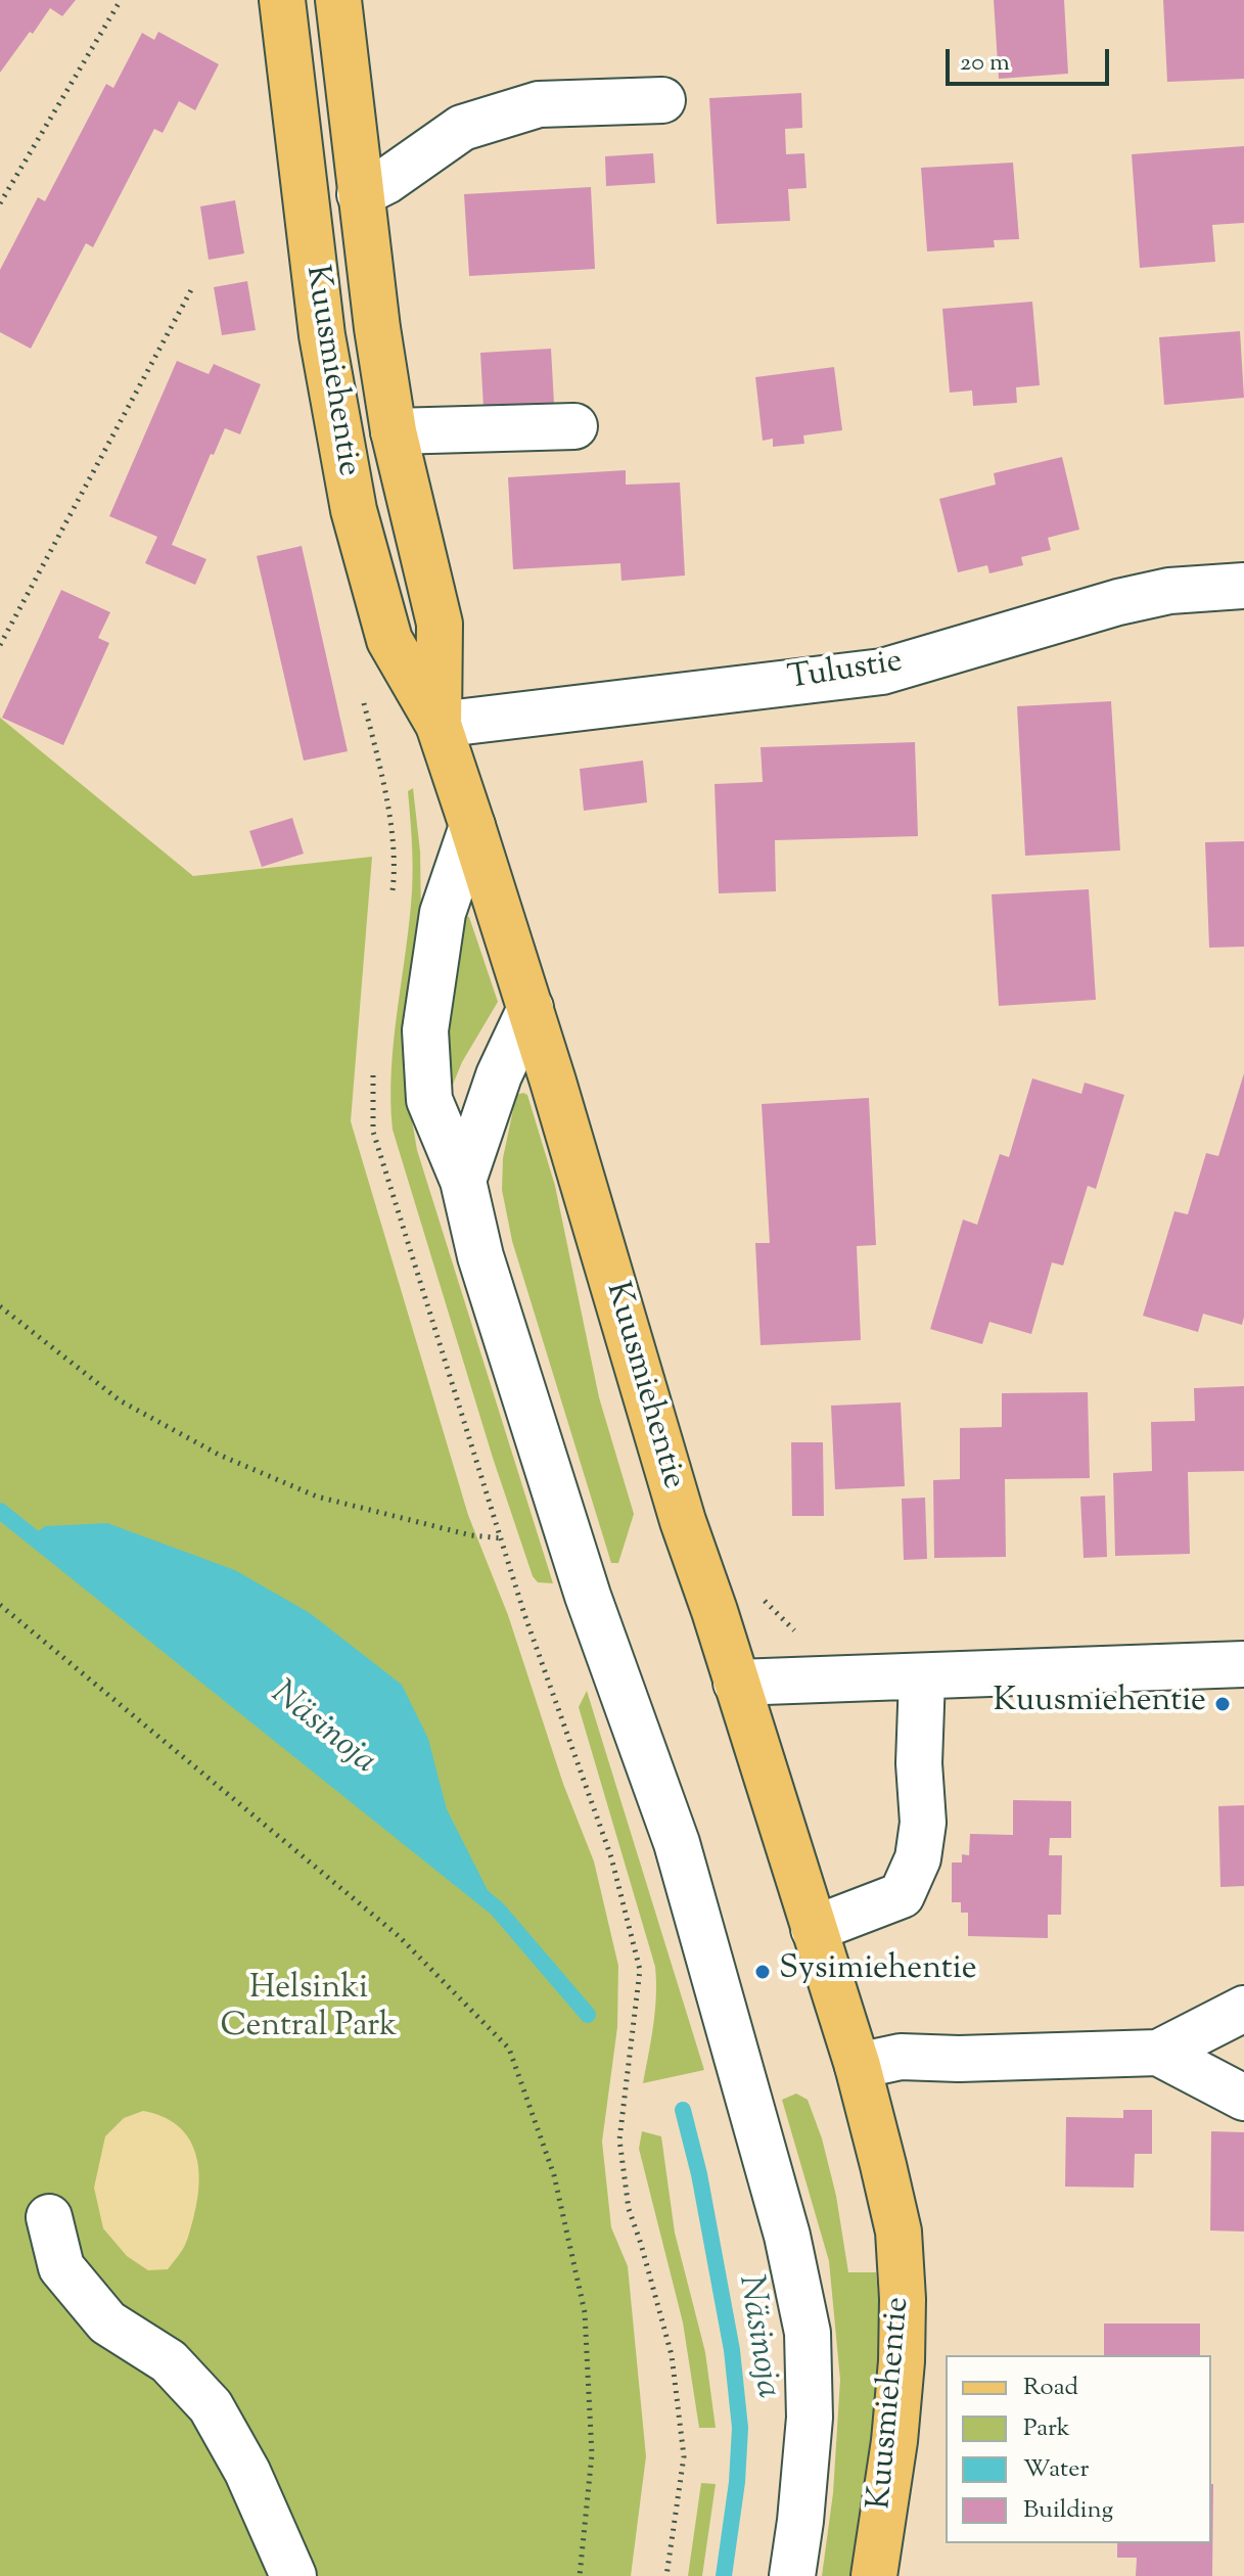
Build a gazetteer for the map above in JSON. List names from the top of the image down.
{
  "streets": {
    "main road": ["Kuusmiehentie"],
    "street": ["Tulustie"]
  },
  "crossings": [
    ["Kuusmiehentie", "Tulustie"]
  ],
  "water": ["Näsinoja"],
  "parks": ["Helsinki Central Park"],
  "places": ["Kuusmiehentie", "Sysimiehentie"],
  "legend": [
    "Road",
    "Park",
    "Water",
    "Building"
  ],
  "scale_bar": "20 m"
}
